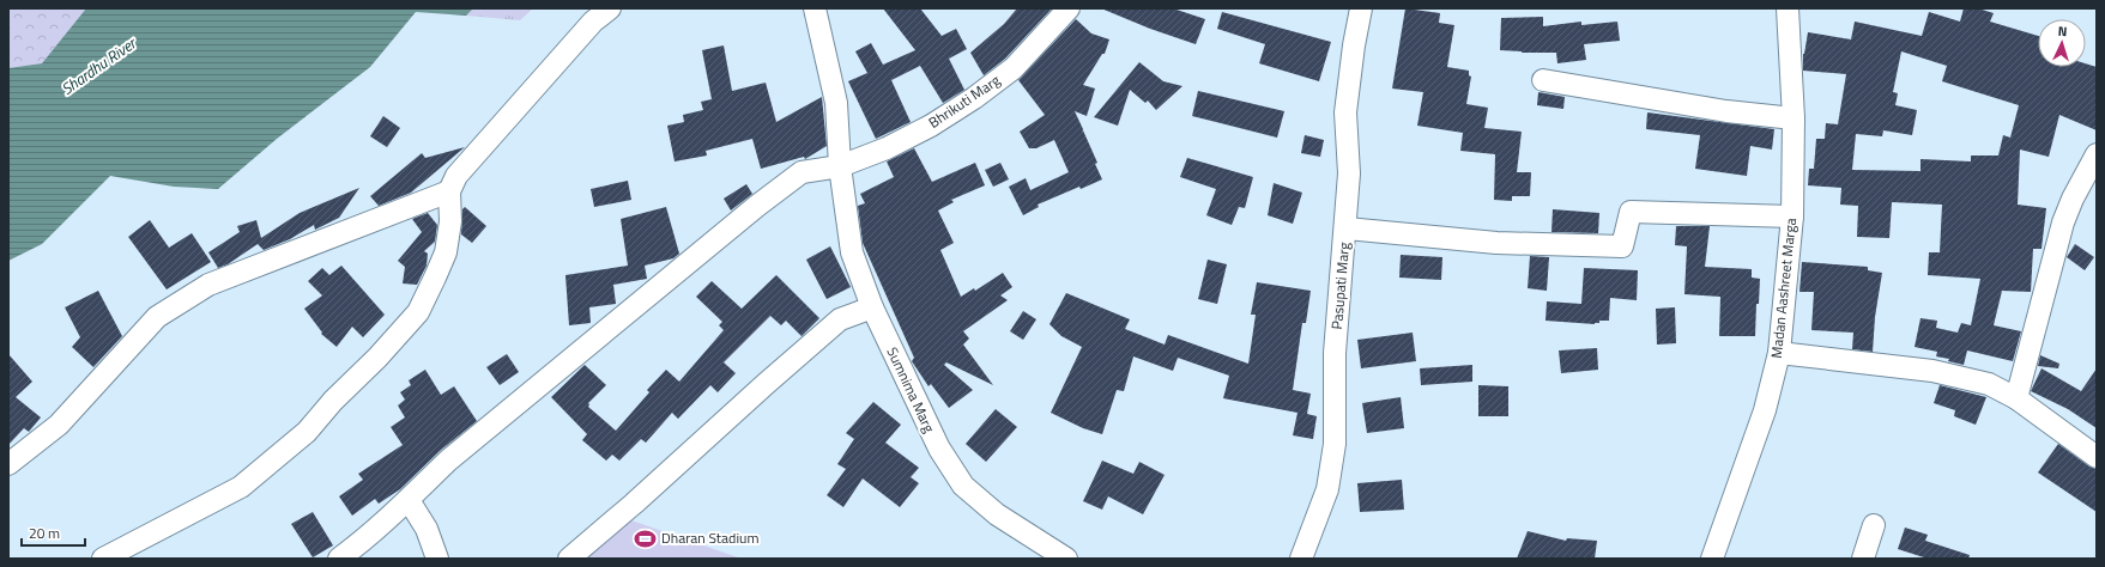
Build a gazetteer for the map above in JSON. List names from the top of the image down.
{
  "streets": {
    "street": [
      "Bhrikuti Marg",
      "Pasupati Marg",
      "Madan Aashreet Marga",
      "Sumnima Marg"
    ]
  },
  "crossings": [
    ["Bhrikuti Marg", "Sumnima Marg"]
  ],
  "water": ["Shardhu River"],
  "places": {
    "sports": ["Dharan Stadium"]
  },
  "scale_bar": "20 m",
  "north": "top"
}
